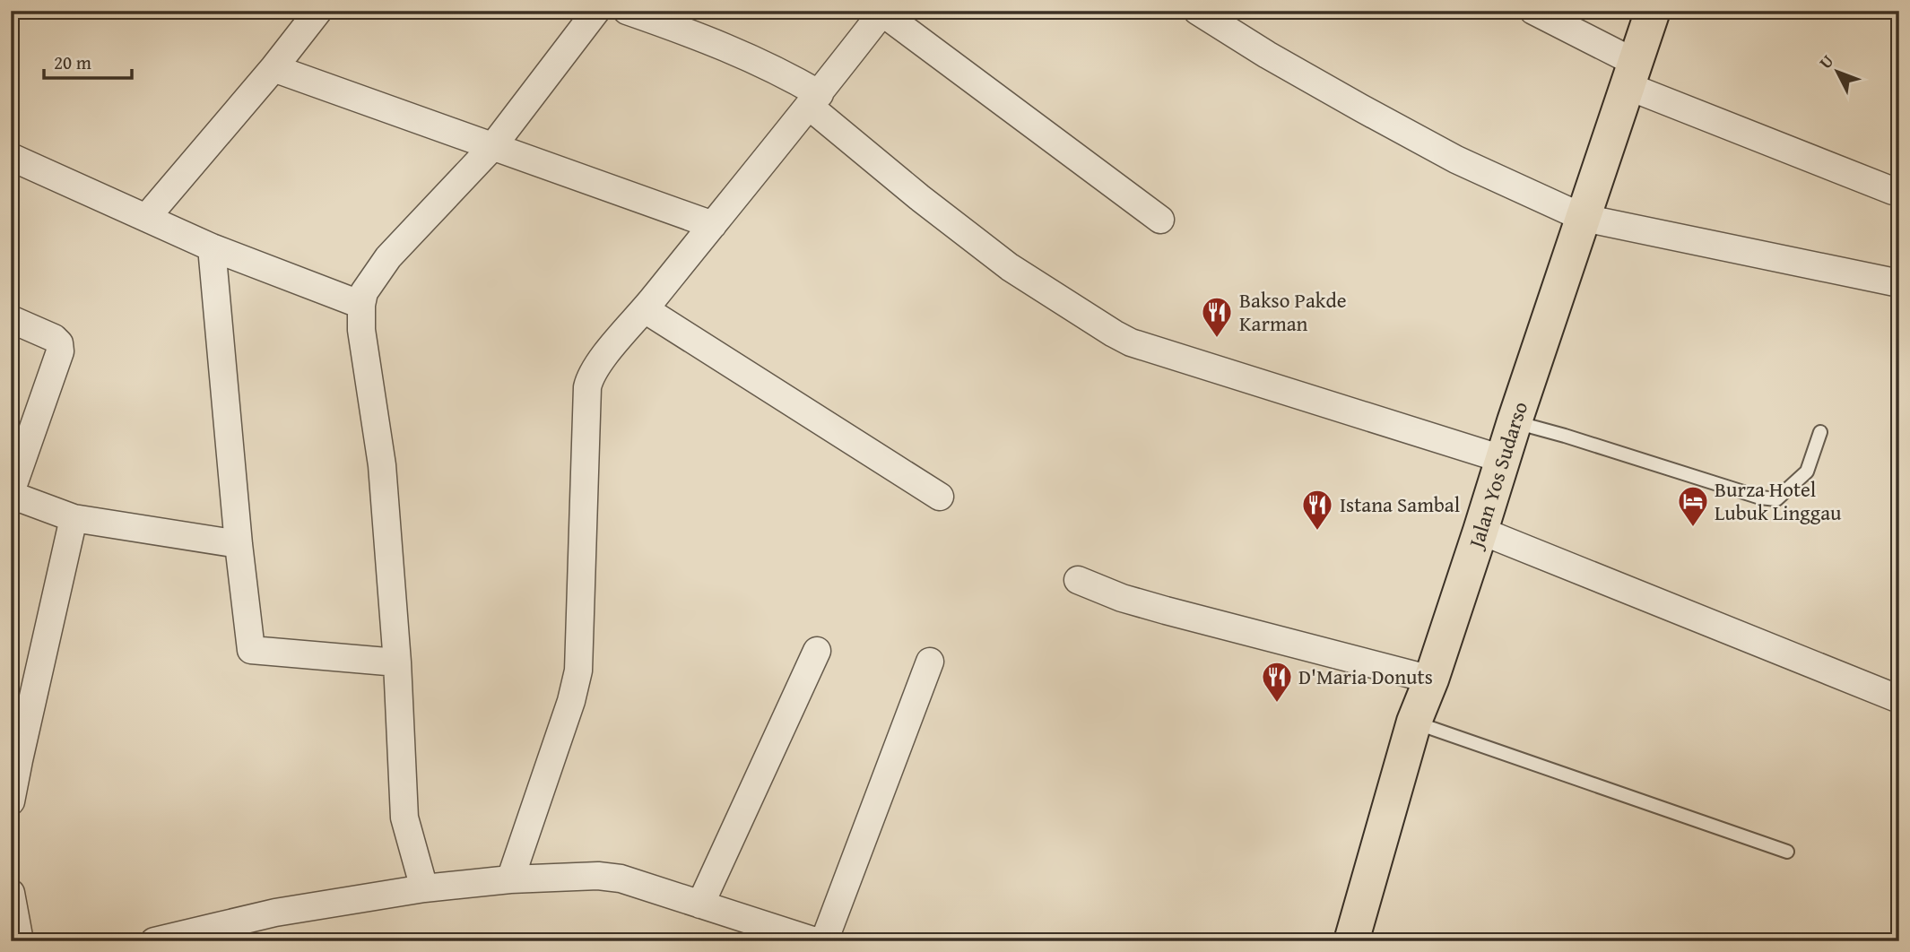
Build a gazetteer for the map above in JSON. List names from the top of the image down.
{
  "streets": {
    "highway": ["Jalan Yos Sudarso"]
  },
  "places": {
    "restaurant": ["Bakso Pakde Karman", "Istana Sambal", "D'Maria Donuts"],
    "hotel": ["Burza Hotel Lubuk Linggau"]
  },
  "scale_bar": "20 m",
  "north": "top left"
}
